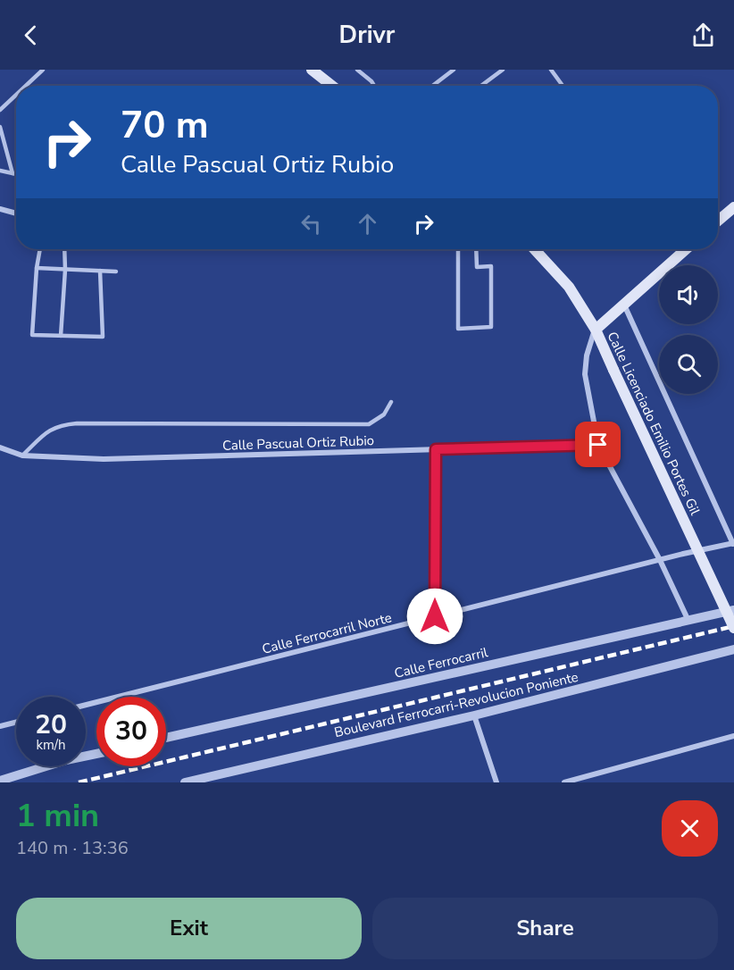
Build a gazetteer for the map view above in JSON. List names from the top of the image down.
{
  "streets": {
    "main road": ["Calle Licenciado Emilio Portes Gil"],
    "street": [
      "Calle Pascual Ortiz Rubio",
      "Calle Ferrocarril Norte",
      "Calle Ferrocarril",
      "Boulevard Ferrocarri-Revolucion Poniente"
    ]
  },
  "page": {
    "header": "Drivr",
    "turn": ["70 m", "Calle Pascual Ortiz Rubio"],
    "speed": "20 km/h",
    "limit": "30",
    "heading": ["1 min", "140 m · 13:36"],
    "buttons": ["Exit", "Share"]
  }
}
